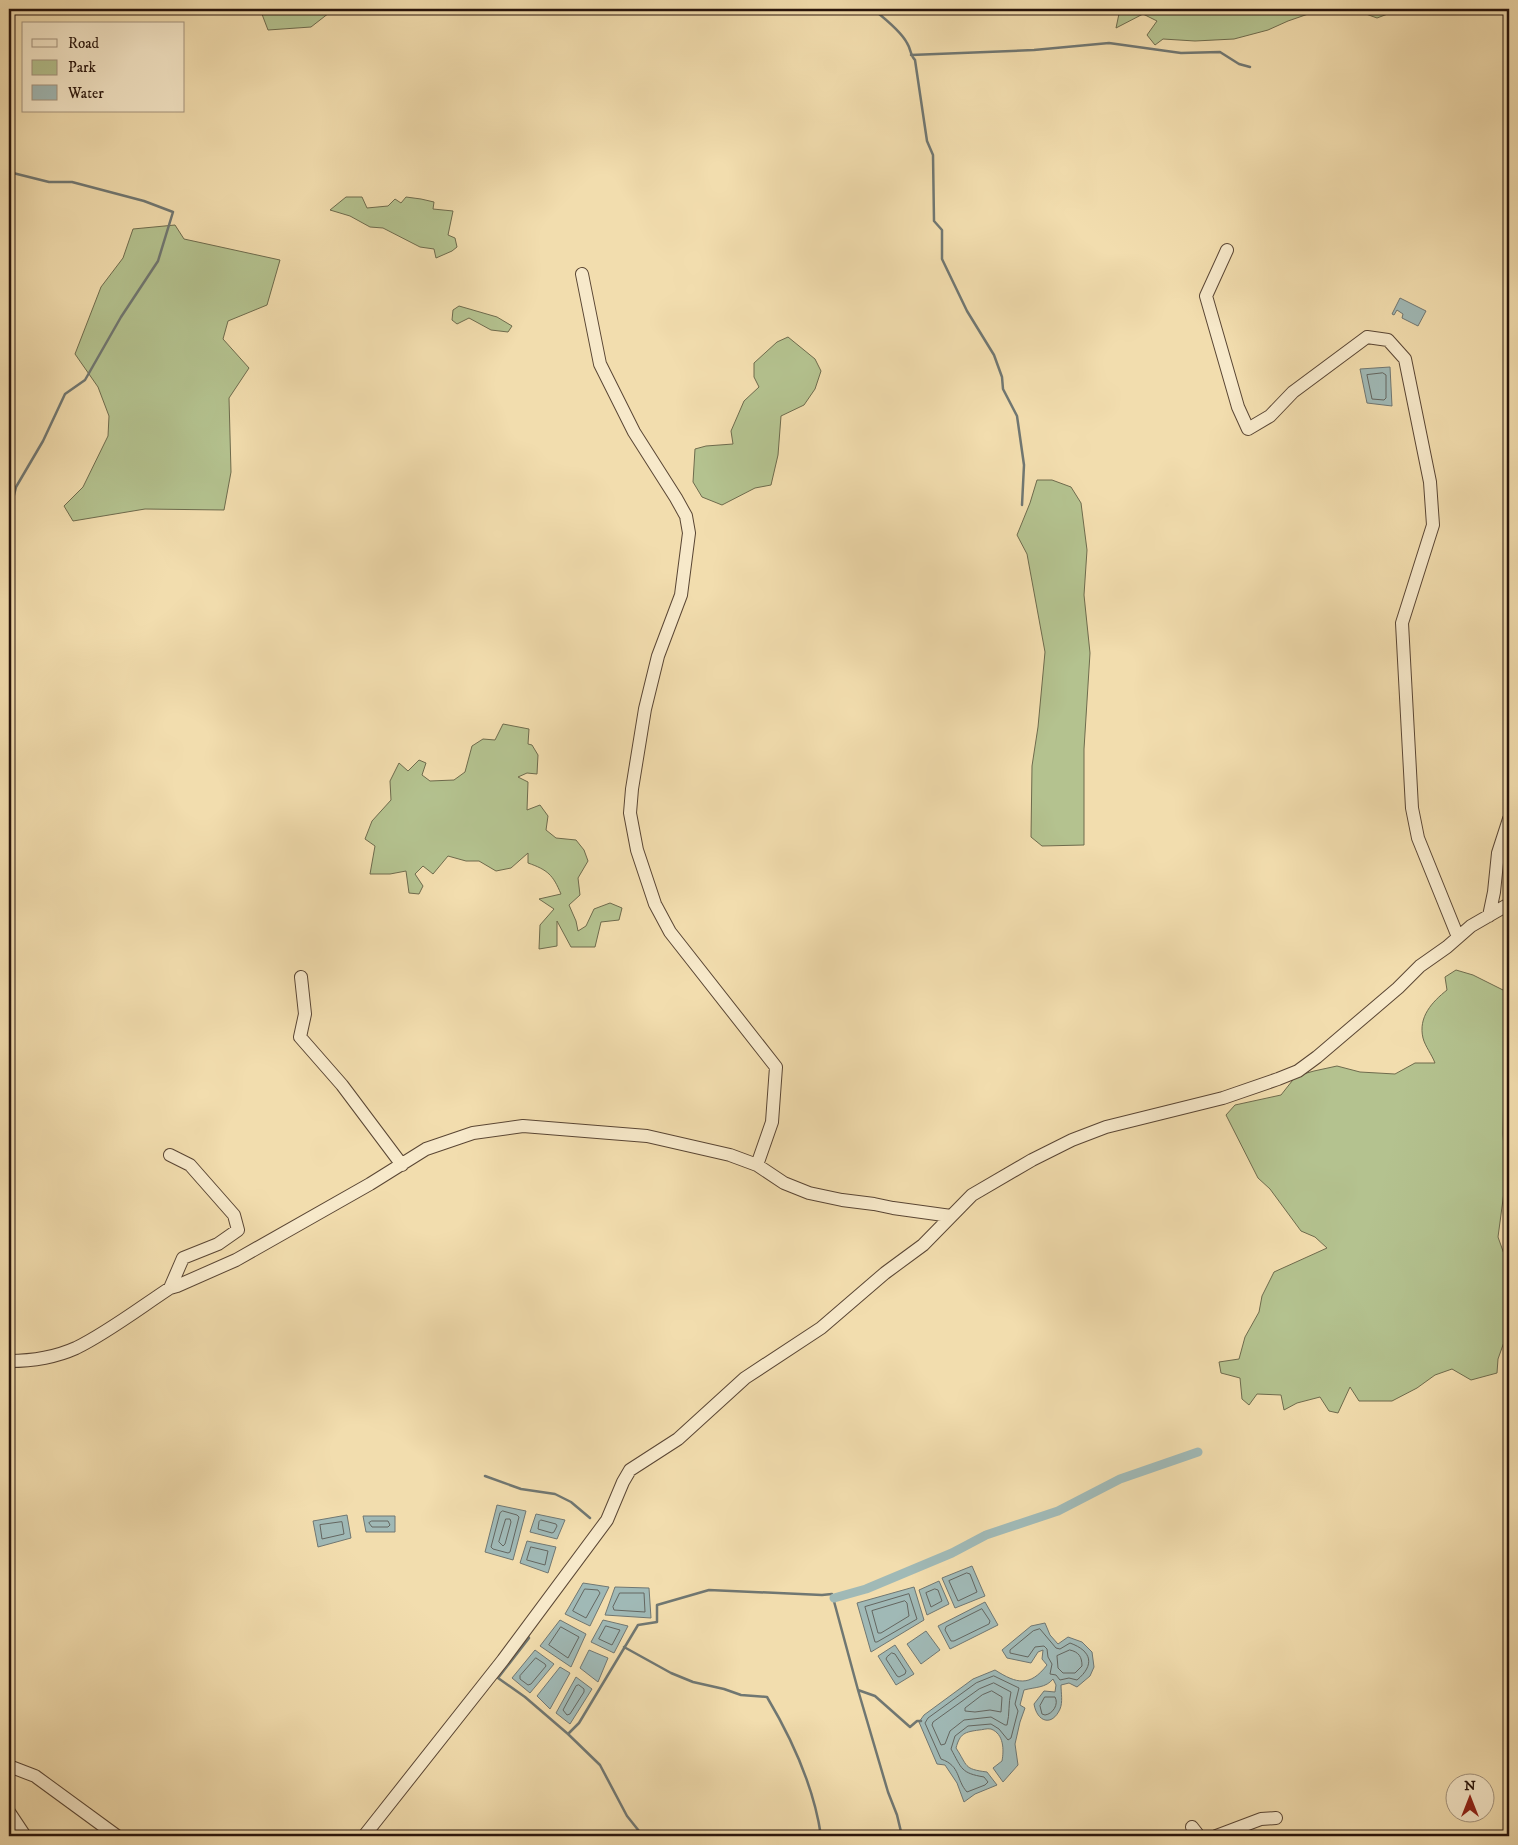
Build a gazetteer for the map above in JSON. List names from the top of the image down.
{
  "legend": ["Road", "Park", "Water"],
  "north": "top"
}
